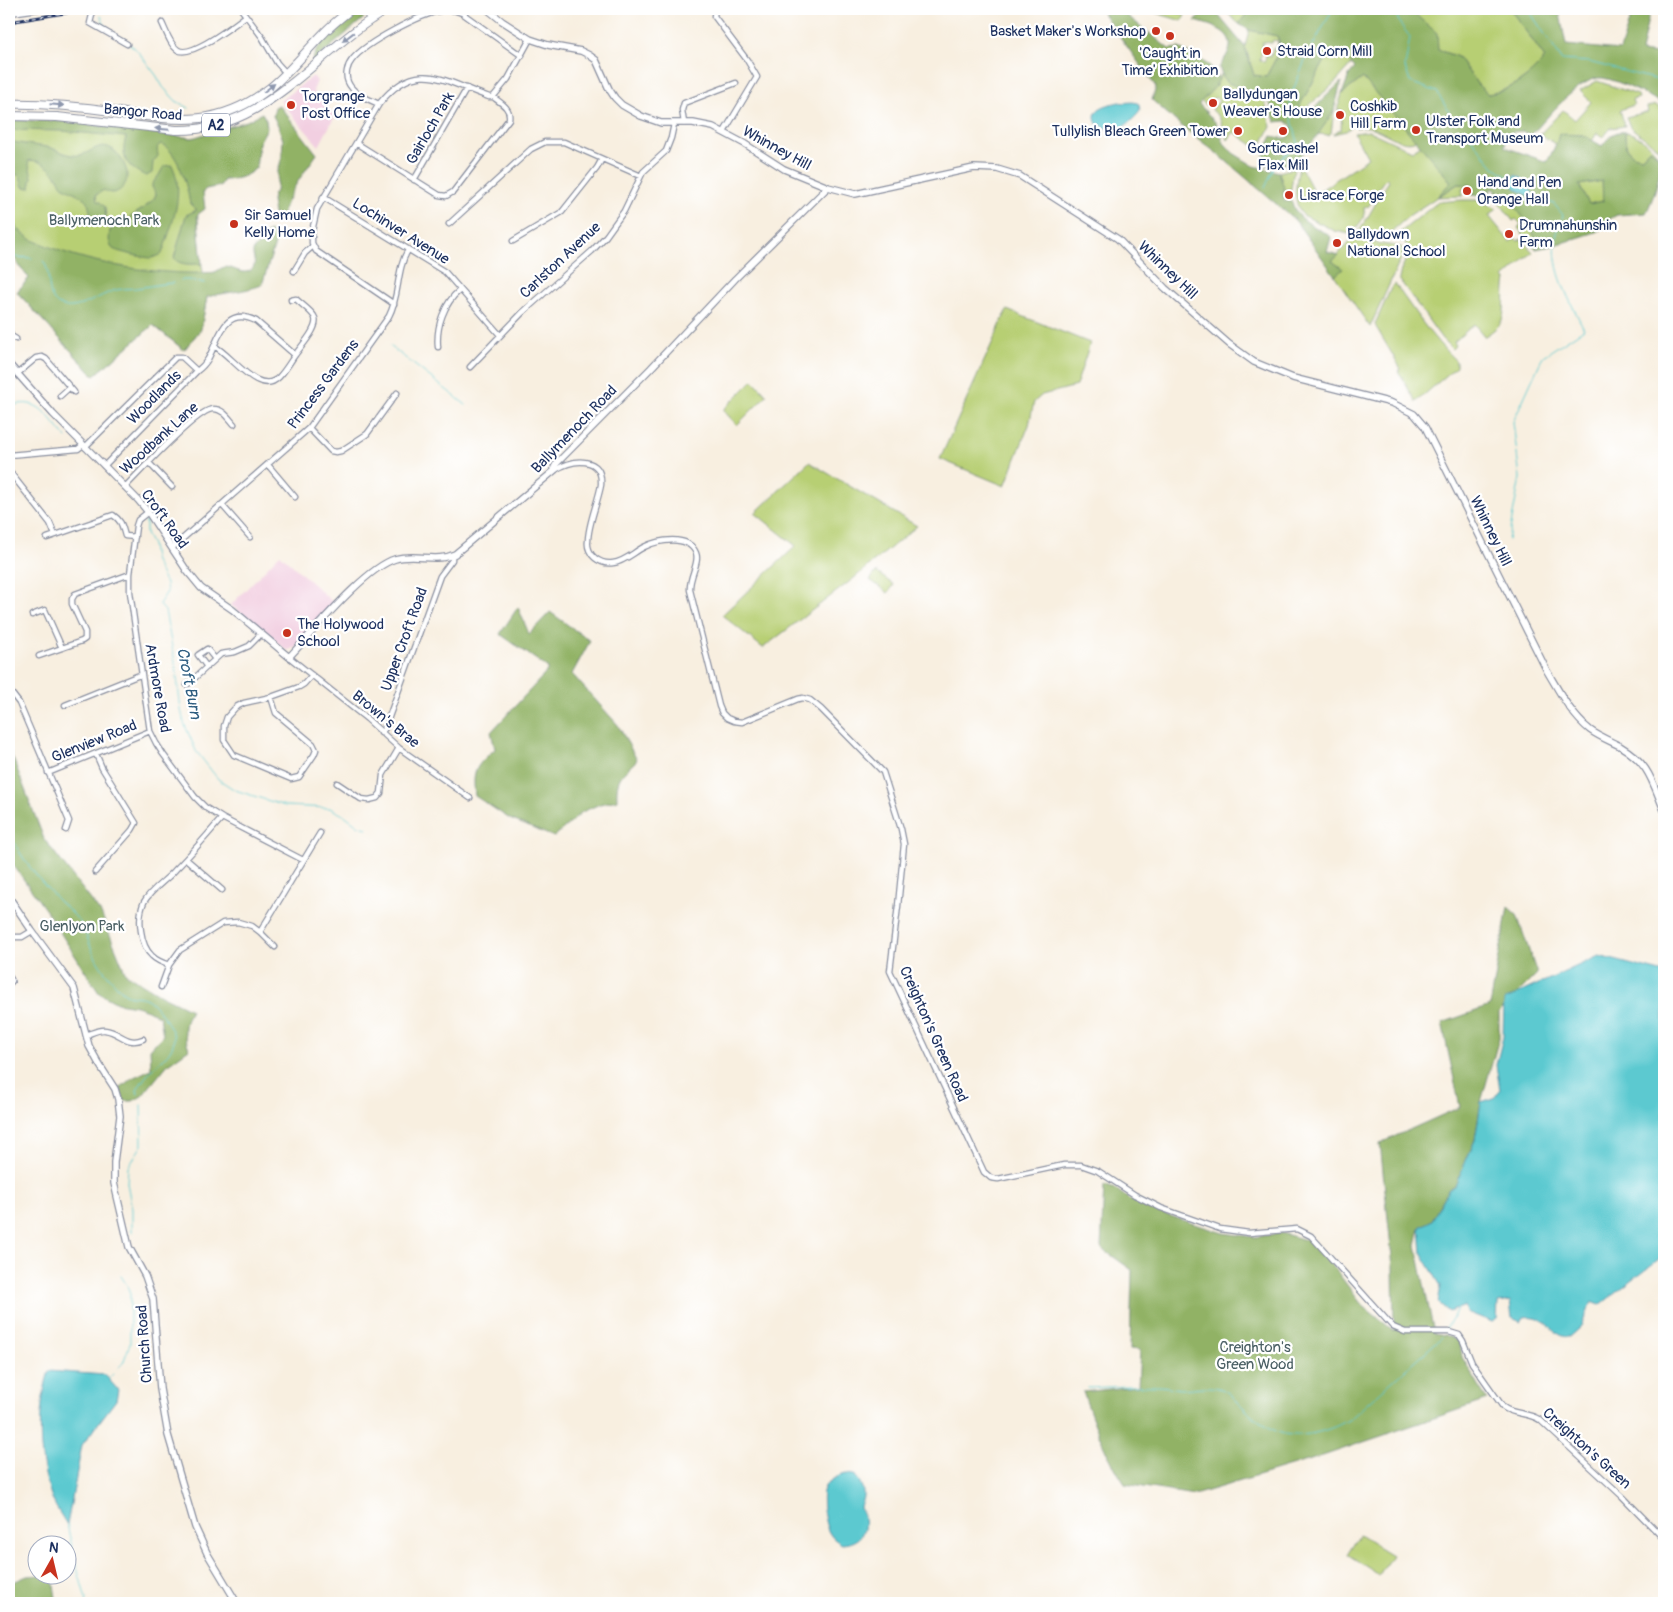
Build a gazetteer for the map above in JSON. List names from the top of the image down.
{
  "streets": {
    "highway": ["Bangor Road", "A2"],
    "street": [
      "Gairloch Park",
      "Whinney Hill",
      "Lochinver Avenue",
      "Carlston Avenue",
      "Princess Gardens",
      "Woodlands",
      "Ballymenoch Road",
      "Woodbank Lane",
      "Croft Road",
      "Upper Croft Road",
      "Ardmore Road",
      "Brown's Brae",
      "Glenview Road",
      "Creighton's Green Road",
      "Church Road",
      "Creighton's Green"
    ]
  },
  "crossings": [
    ["Whinney Hill", "Carlston Avenue"],
    ["Whinney Hill", "Ballymenoch Road"],
    ["Lochinver Avenue", "Carlston Avenue"],
    ["Lochinver Avenue", "Princess Gardens"],
    ["Princess Gardens", "Croft Road"],
    ["Woodlands", "Croft Road"],
    ["Ballymenoch Road", "Upper Croft Road"],
    ["Ballymenoch Road", "Creighton's Green Road"],
    ["Woodbank Lane", "Croft Road"],
    ["Croft Road", "Ardmore Road"],
    ["Croft Road", "Brown's Brae"],
    ["Upper Croft Road", "Brown's Brae"],
    ["Ardmore Road", "Glenview Road"],
    ["Creighton's Green Road", "Creighton's Green"]
  ],
  "water": ["Croft Burn"],
  "parks": ["Ballymenoch Park", "Glenlyon Park", "Creighton's Green Wood"],
  "places": [
    "Basket Maker's Workshop",
    "'Caught in Time' Exhibition",
    "Straid Corn Mill",
    "Ballydungan Weaver's House",
    "Torgrange Post Office",
    "Coshkib Hill Farm",
    "Ulster Folk and Transport Museum",
    "Tullylish Bleach Green Tower",
    "Gorticashel Flax Mill",
    "Hand and Pen Orange Hall",
    "Lisrace Forge",
    "Sir Samuel Kelly Home",
    "Drumnahunshin Farm",
    "Ballydown National School",
    "The Holywood School"
  ],
  "north": "top"
}
